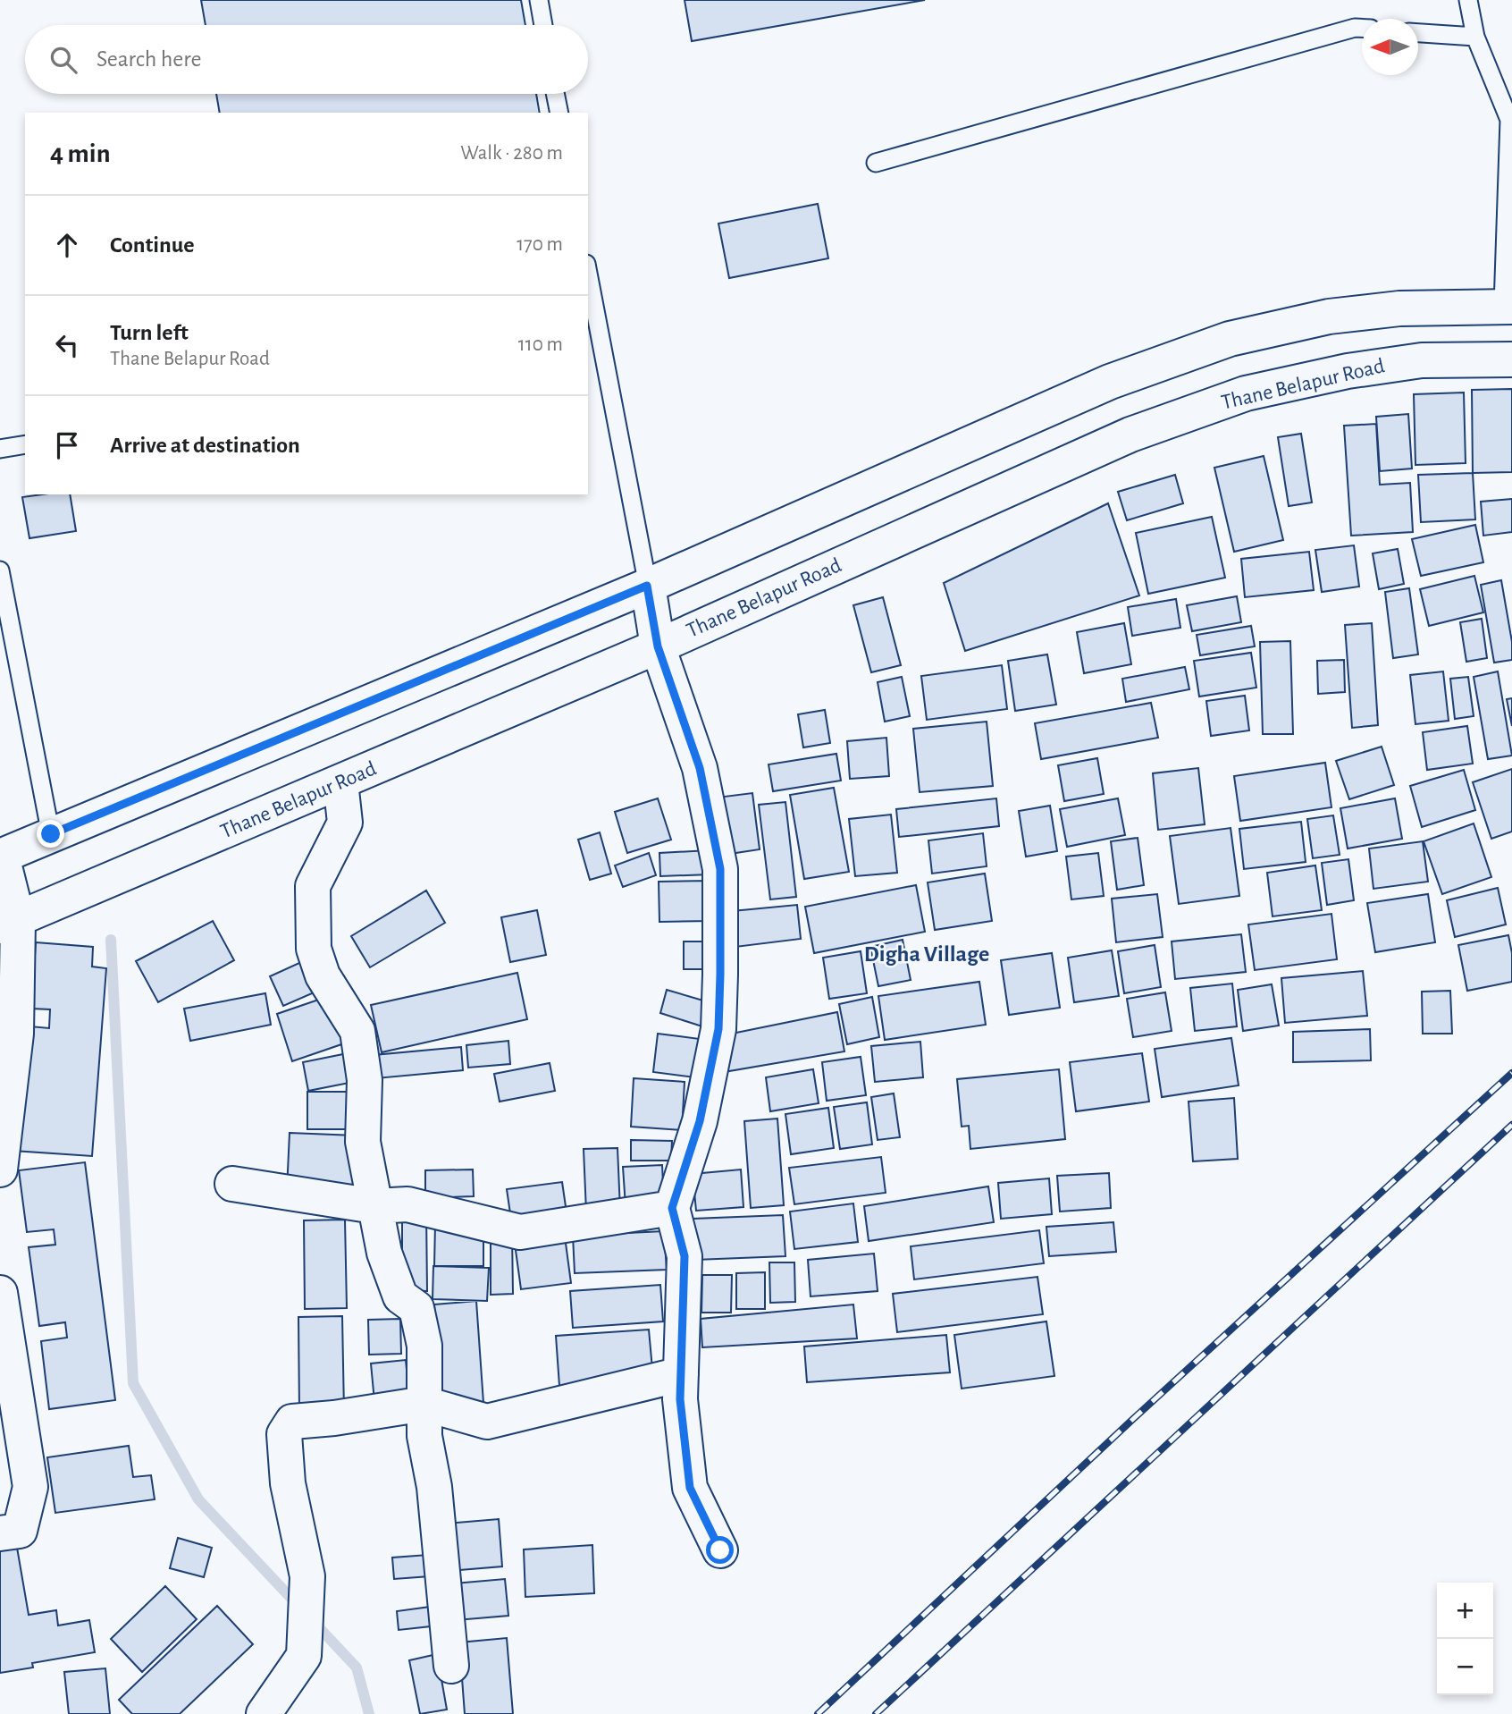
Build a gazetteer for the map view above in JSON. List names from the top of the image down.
{
  "streets": {
    "street": ["Thane Belapur Road"]
  },
  "districts": ["Digha Village"],
  "north": "left",
  "page": {
    "search": "Search here",
    "heading": ["4 min", "Walk · 280 m"],
    "list": [
      ["Continue", "170 m"],
      ["Turn left", "Thane Belapur Road", "110 m"],
      "Arrive at destination"
    ],
    "map_buttons": ["+", "−"]
  }
}
